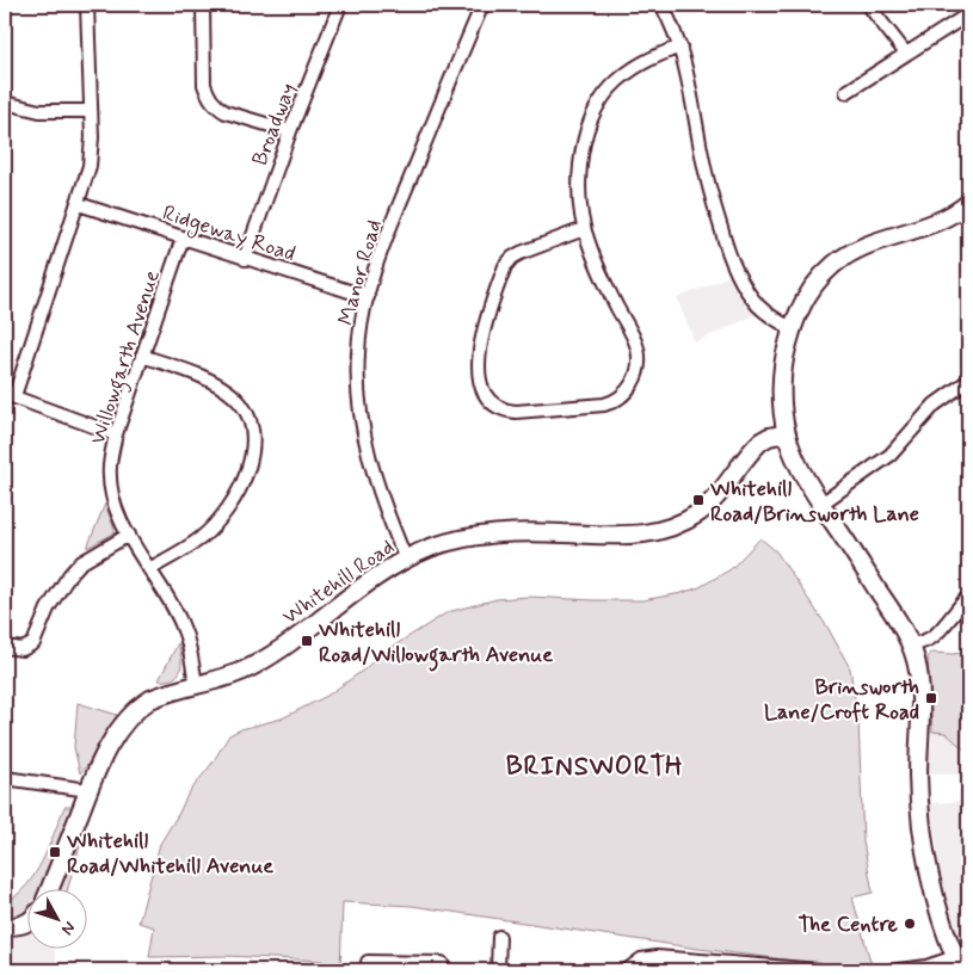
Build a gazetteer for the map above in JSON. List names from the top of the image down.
{
  "streets": {
    "street": [
      "Broadway",
      "Ridgeway Road",
      "Manor Road",
      "Willowgarth Avenue",
      "Whitehill Road"
    ]
  },
  "crossings": [
    ["Broadway", "Ridgeway Road"],
    ["Ridgeway Road", "Manor Road"],
    ["Ridgeway Road", "Willowgarth Avenue"],
    ["Manor Road", "Whitehill Road"],
    ["Willowgarth Avenue", "Whitehill Road"]
  ],
  "districts": ["BRINSWORTH"],
  "places": {
    "transit": [
      "Whitehill Road/Brinsworth Lane",
      "Whitehill Road/Willowgarth Avenue",
      "Brinsworth Lane/Croft Road",
      "Whitehill Road/Whitehill Avenue"
    ],
    "other": ["The Centre"]
  },
  "north": "bottom right"
}
